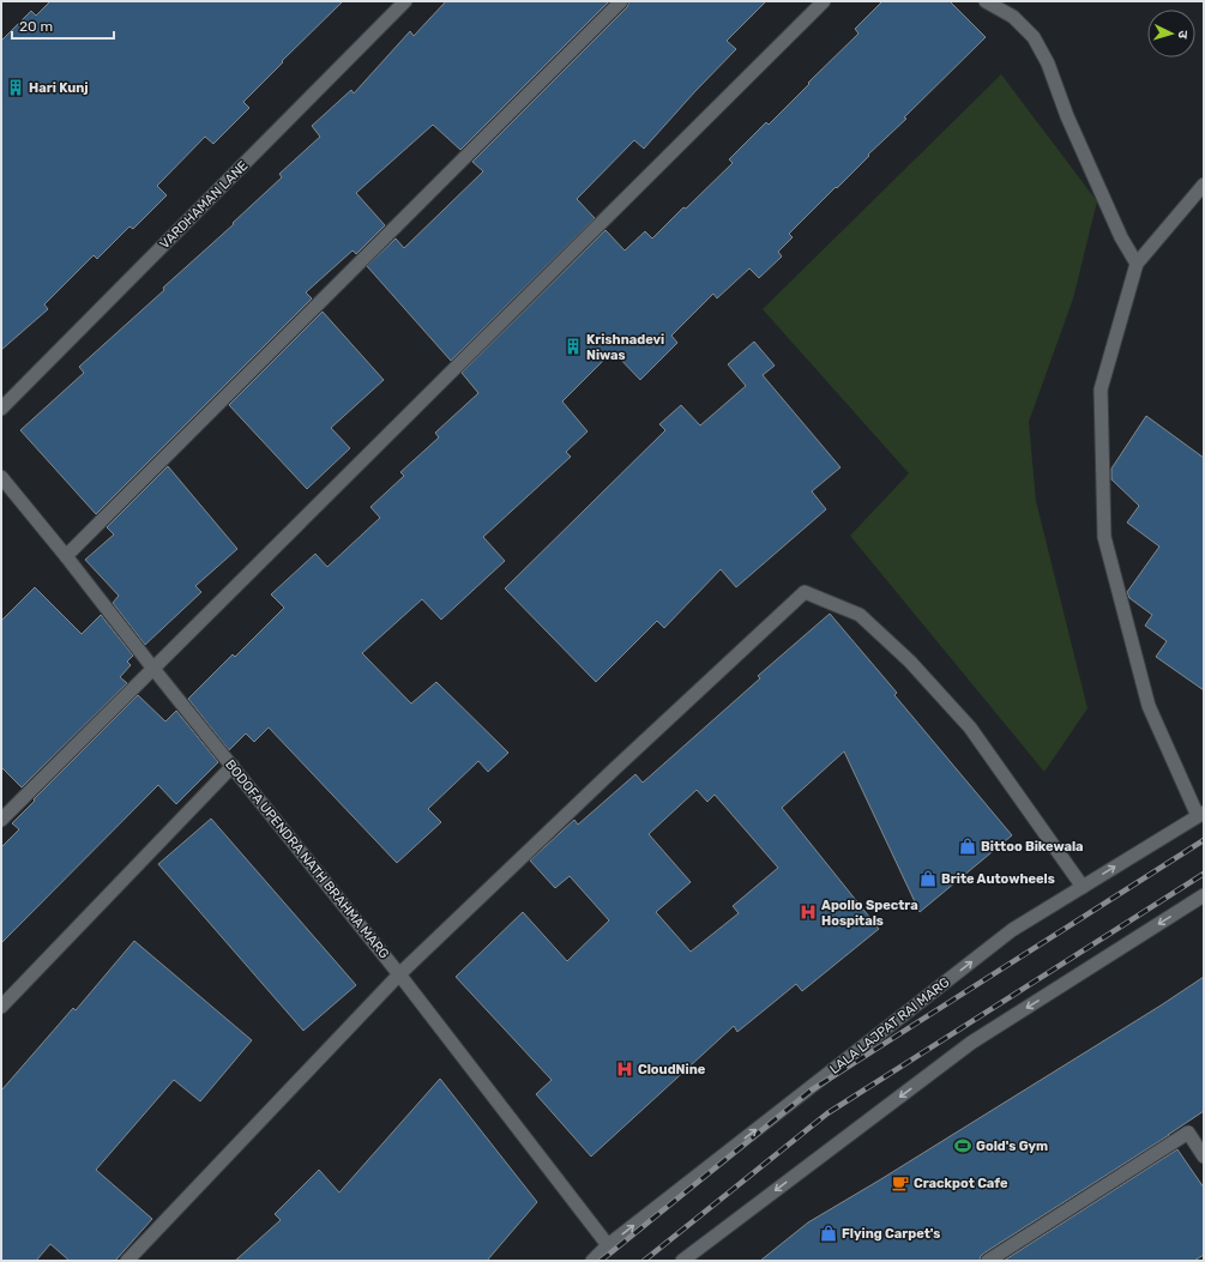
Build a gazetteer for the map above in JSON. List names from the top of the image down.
{
  "streets": {
    "street": ["VARDHAMAN LANE", "BODOFA UPENDRA NATH BRAHMA MARG", "LALA LAJPAT RAI MARG"]
  },
  "crossings": [
    ["BODOFA UPENDRA NATH BRAHMA MARG", "LALA LAJPAT RAI MARG"]
  ],
  "places": {
    "building": ["Hari Kunj", "Krishnadevi Niwas"],
    "shop": ["Bittoo Bikewala", "Brite Autowheels", "Flying Carpet's"],
    "hospital": ["Apollo Spectra Hospitals", "CloudNine"],
    "sports": ["Gold's Gym"],
    "cafe": ["Crackpot Cafe"]
  },
  "scale_bar": "20 m",
  "north": "right"
}
